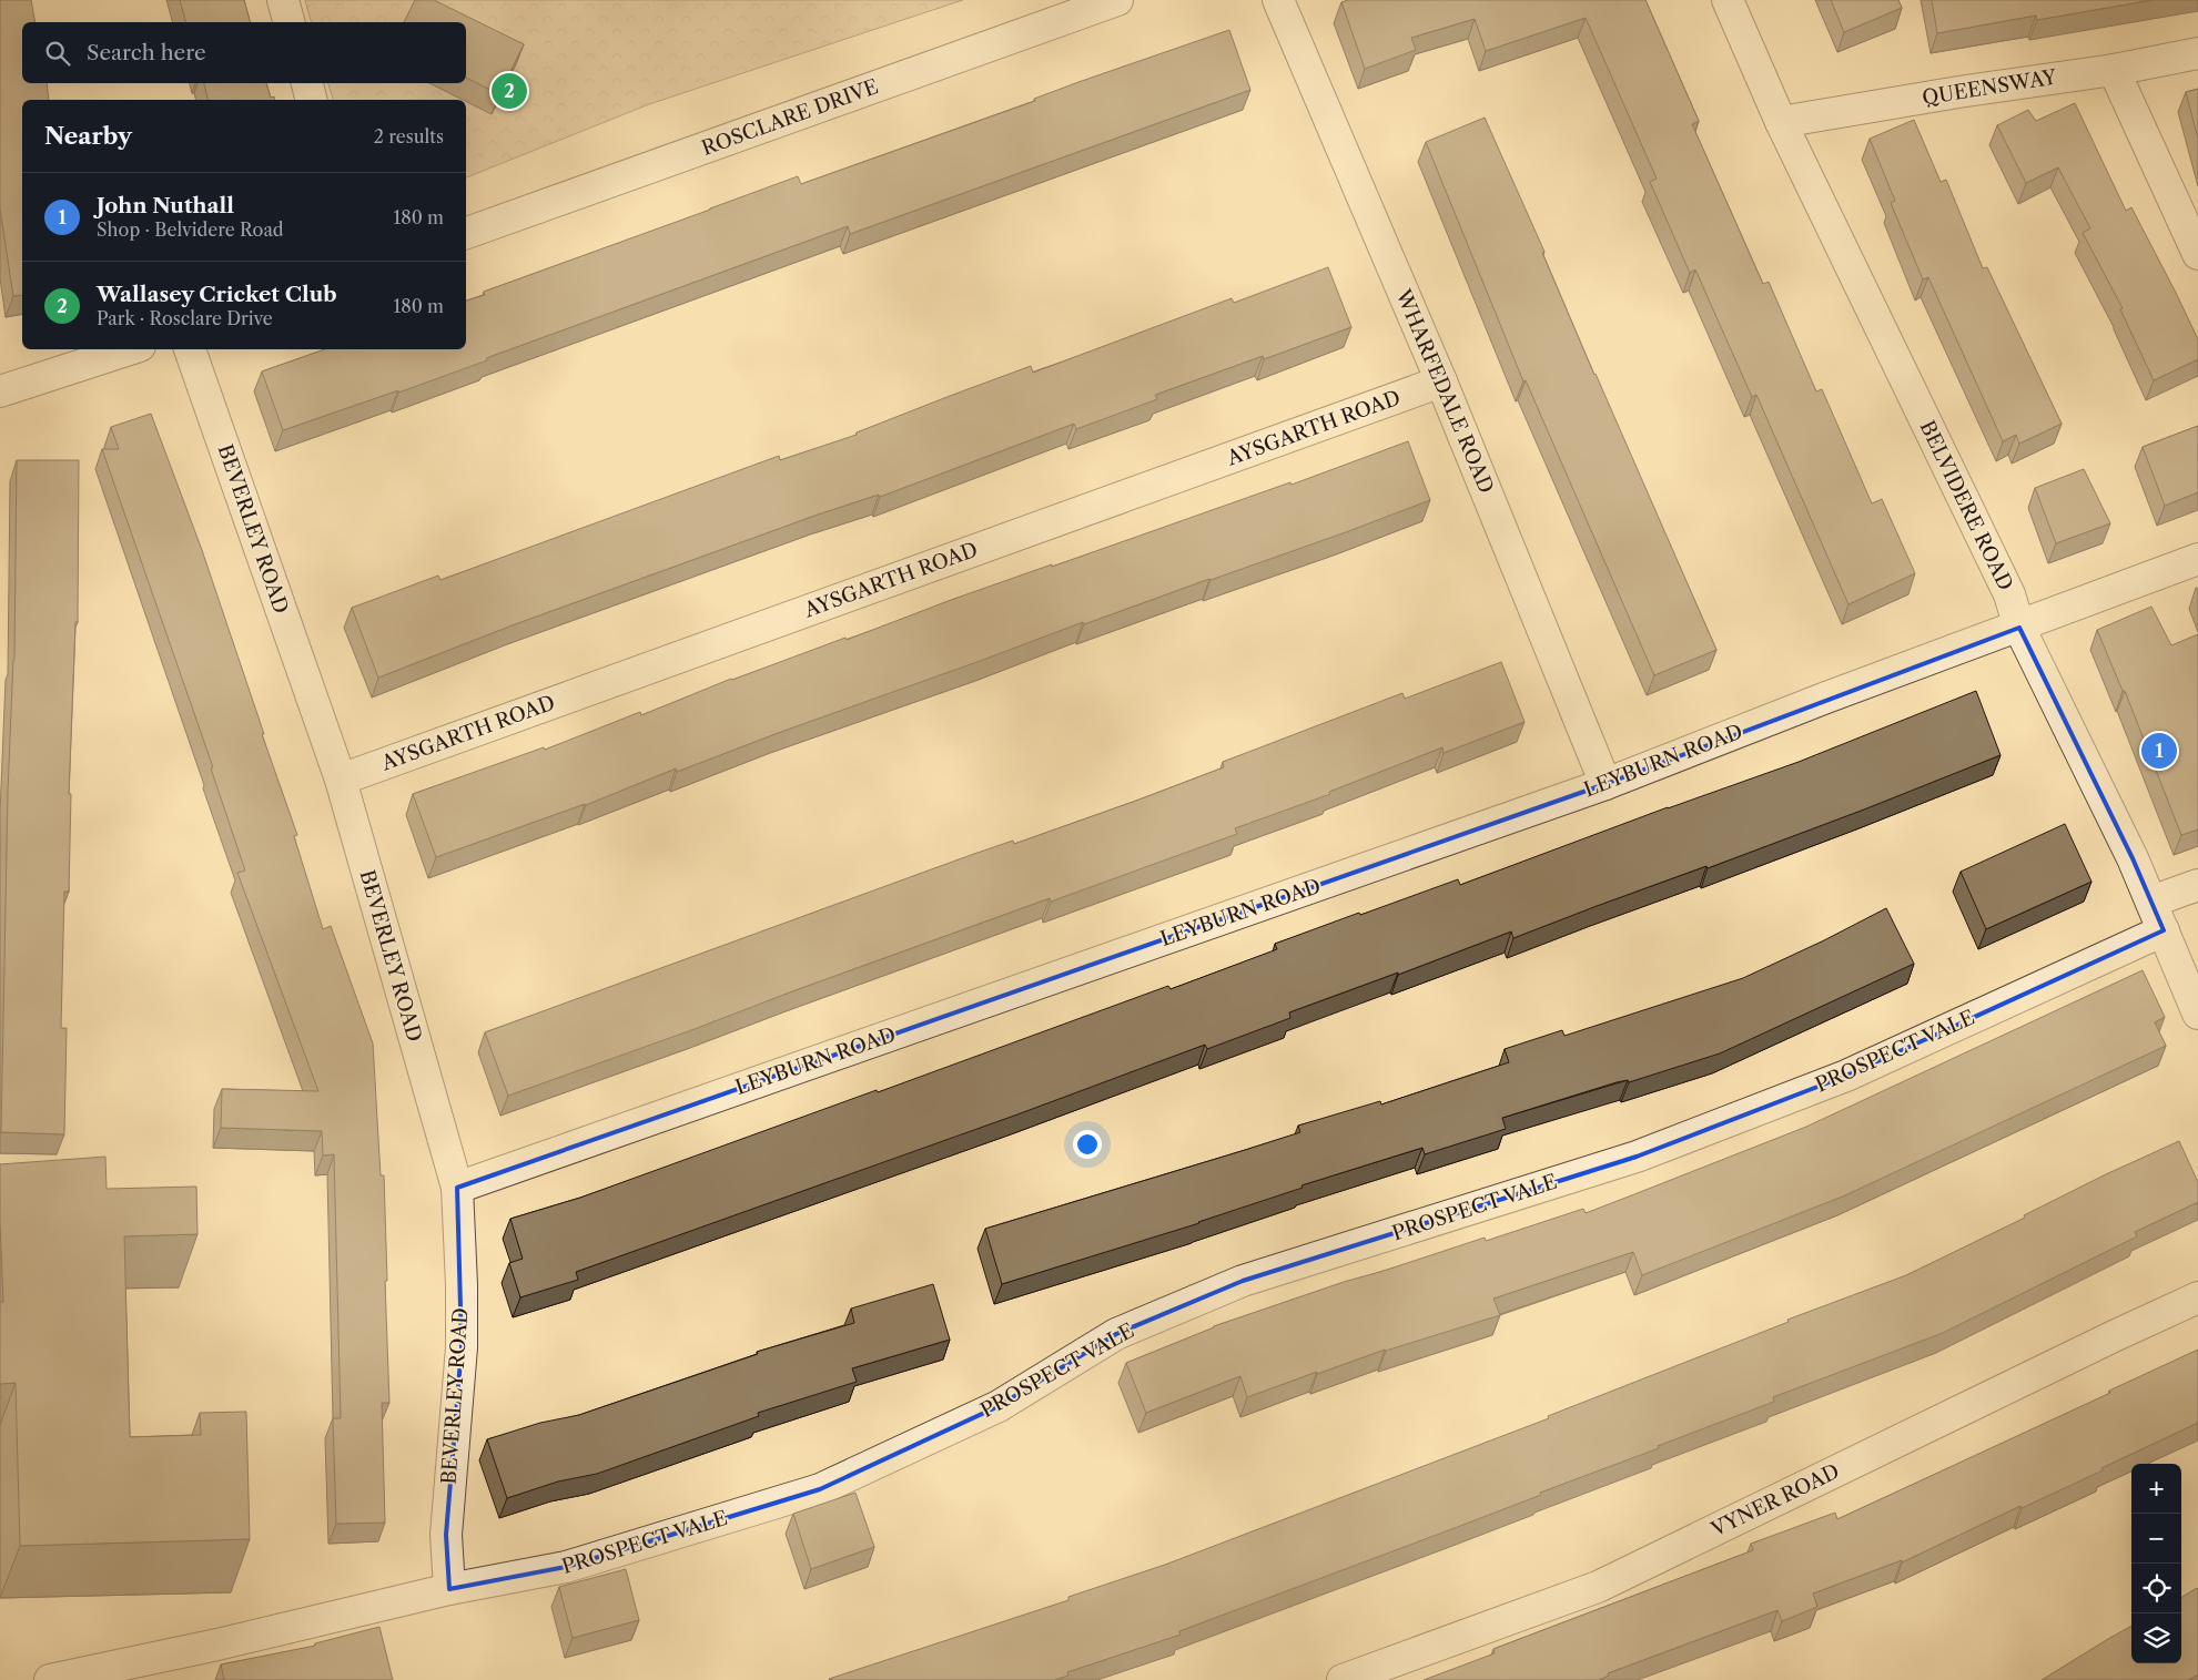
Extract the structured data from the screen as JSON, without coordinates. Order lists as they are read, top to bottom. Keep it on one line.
{"streets":{"street":["QUEENSWAY","ROSCLARE DRIVE","WHARFEDALE ROAD","AYSGARTH ROAD","BELVIDERE ROAD","BEVERLEY ROAD","LEYBURN ROAD","PROSPECT VALE","VYNER ROAD"]},"crossings":[["QUEENSWAY","BELVIDERE ROAD"],["WHARFEDALE ROAD","AYSGARTH ROAD"],["WHARFEDALE ROAD","LEYBURN ROAD"],["AYSGARTH ROAD","BEVERLEY ROAD"],["BELVIDERE ROAD","LEYBURN ROAD"],["BELVIDERE ROAD","PROSPECT VALE"],["BEVERLEY ROAD","LEYBURN ROAD"],["BEVERLEY ROAD","PROSPECT VALE"]],"page":{"search":"Search here","pins":["2","1"],"heading":["Nearby","2 results"],"list":[{"mark":"1","name":"John Nuthall","note":"Shop · Belvidere Road","value":"180 m"},{"mark":"2","name":"Wallasey Cricket Club","note":"Park · Rosclare Drive","value":"180 m"}],"map_buttons":["+","−"]}}
